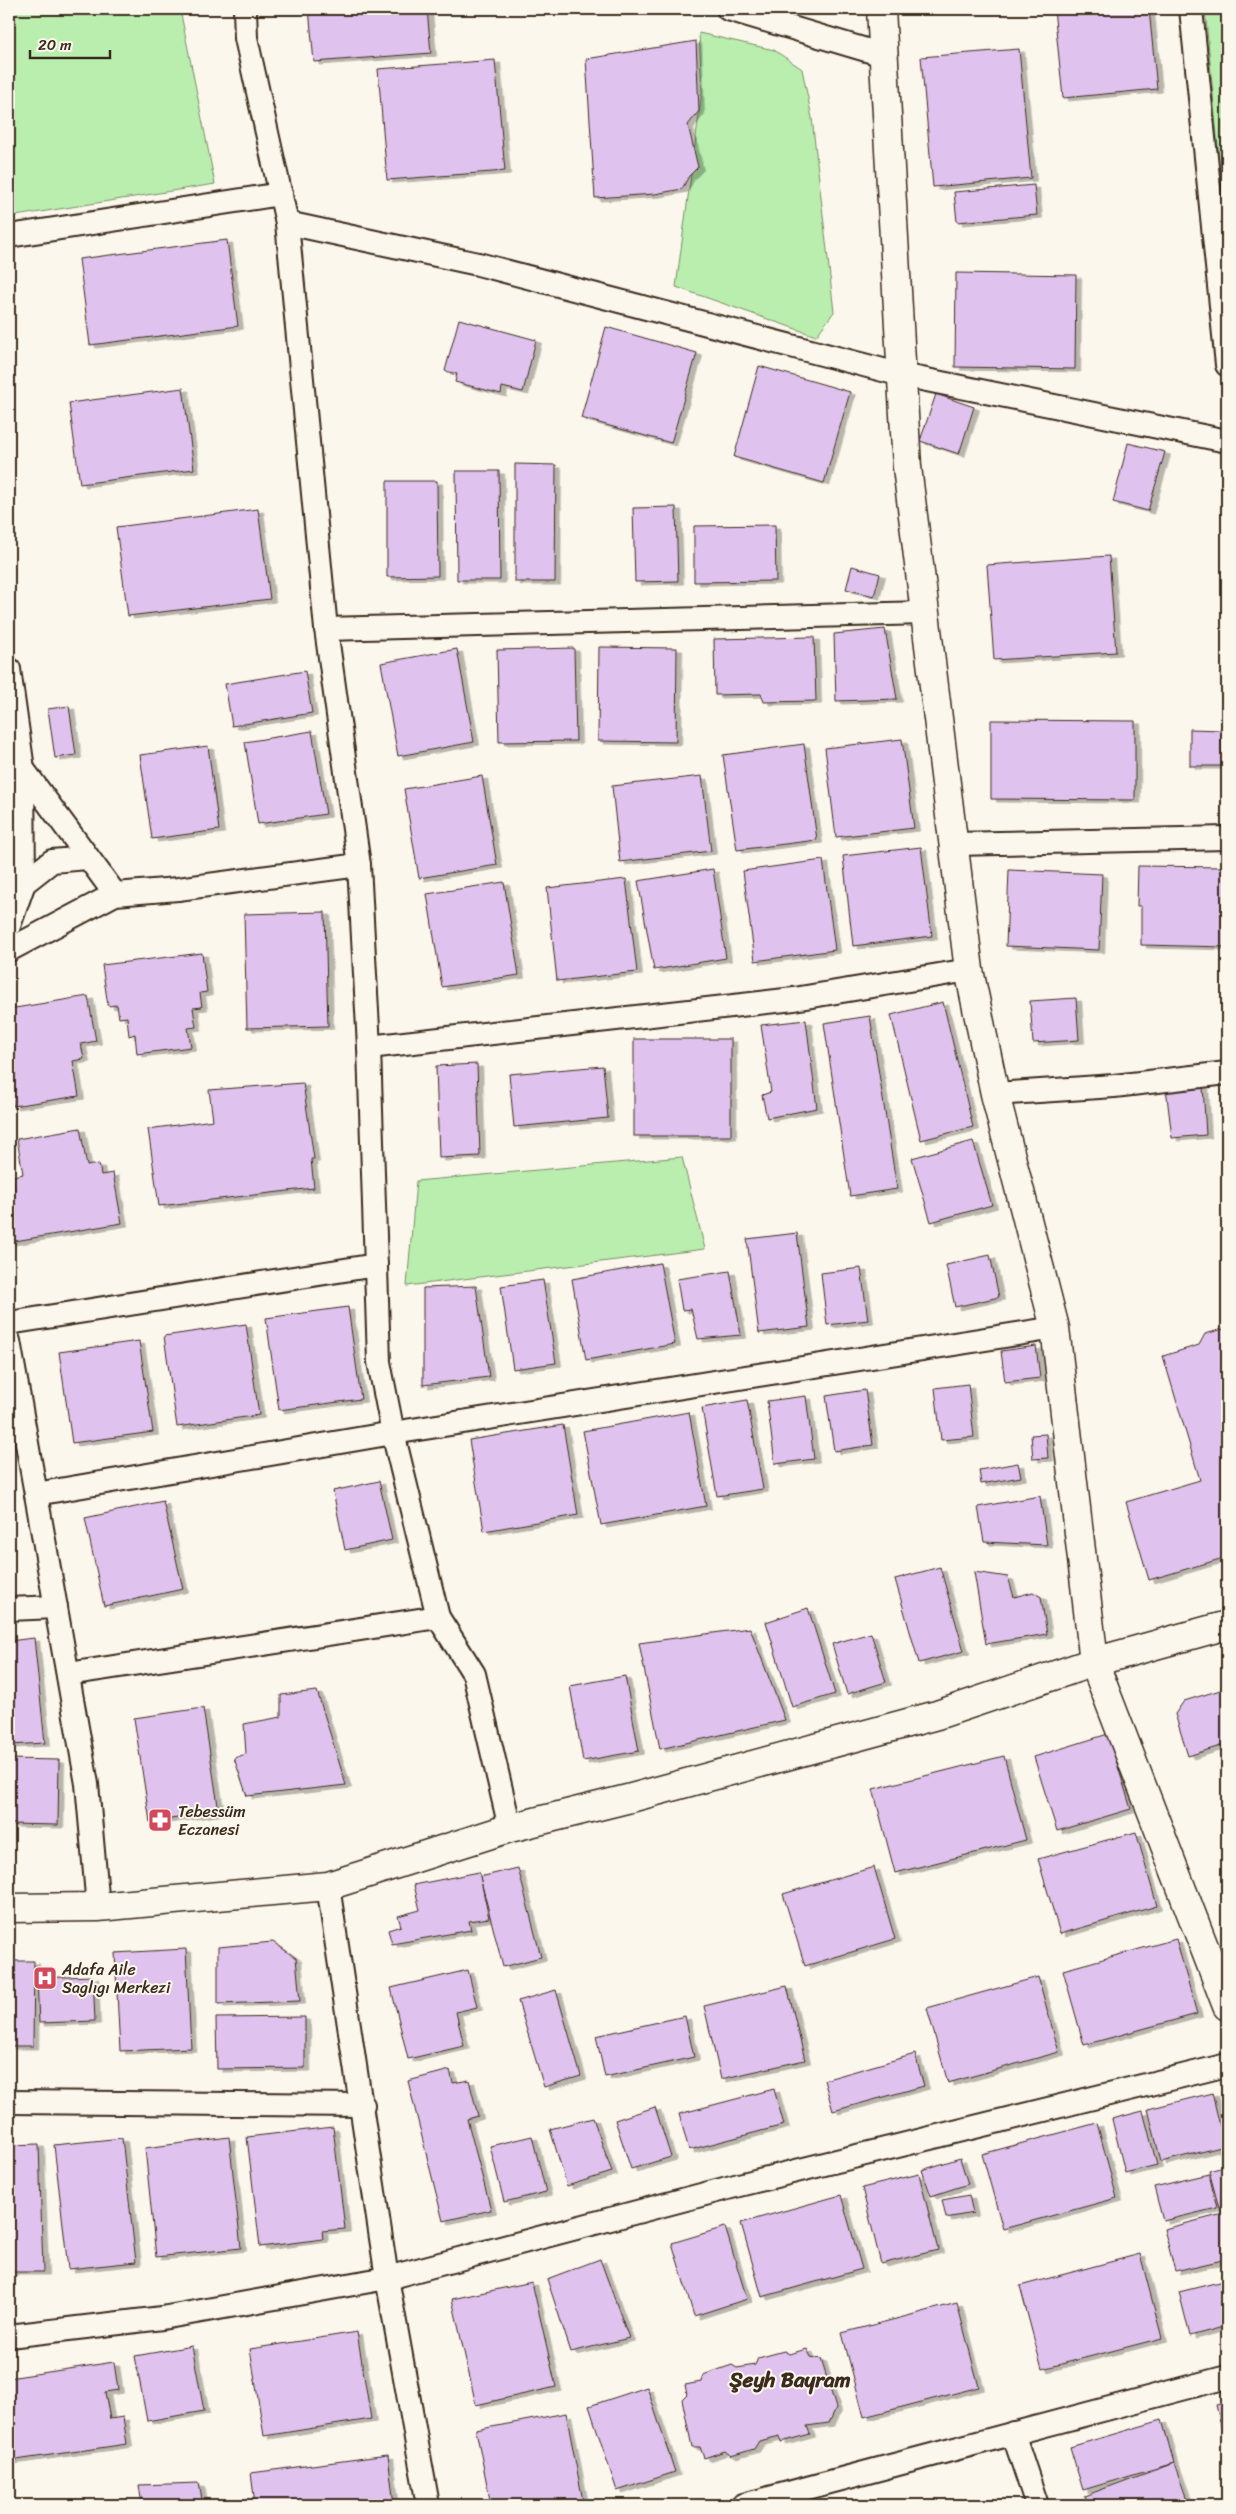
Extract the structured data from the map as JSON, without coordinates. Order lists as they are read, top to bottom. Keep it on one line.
{"districts":["Şeyh Bayram"],"places":{"pharmacy":["Tebessüm Eczanesi"],"hospital":["Adafa Aile Saglıgı Merkezi"]},"scale_bar":"20 m"}
